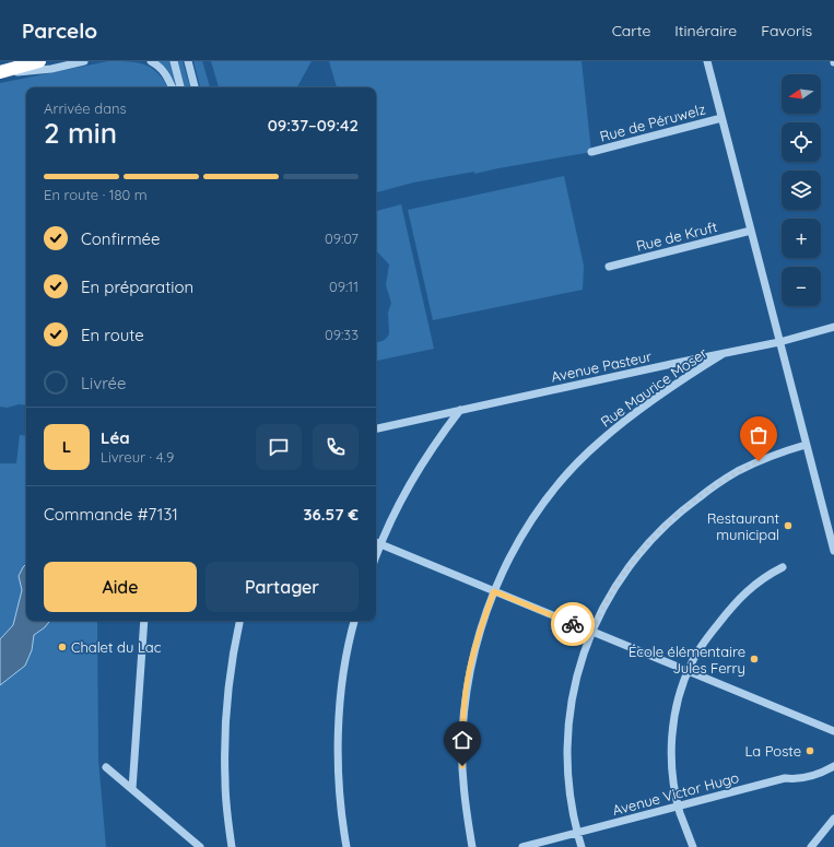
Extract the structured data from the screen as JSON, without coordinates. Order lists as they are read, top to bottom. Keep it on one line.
{"streets":{"street":["Rue de Péruwelz","Rue de Kruft","Avenue Pasteur","Rue Maurice Moser","Avenue Victor Hugo"]},"crossings":[["Avenue Pasteur","Rue Maurice Moser"]],"places":["Restaurant municipal","Chalet du Lac","École élémentaire Jules Ferry","La Poste"],"north":"left","page":{"header":"Parcelo","nav":["Carte","Itinéraire","Favoris"],"map_buttons":["+","−"],"heading":["2 min","Arrivée dans","09:37–09:42"],"panel":["Léa","Livreur · 4.9","Commande #7131","36.57 €"],"bar":"En route · 180 m","list":[["Confirmée","09:07"],["En préparation","09:11"],["En route","09:33"],"Livrée"],"round":"L","buttons":["Aide","Partager"]}}
